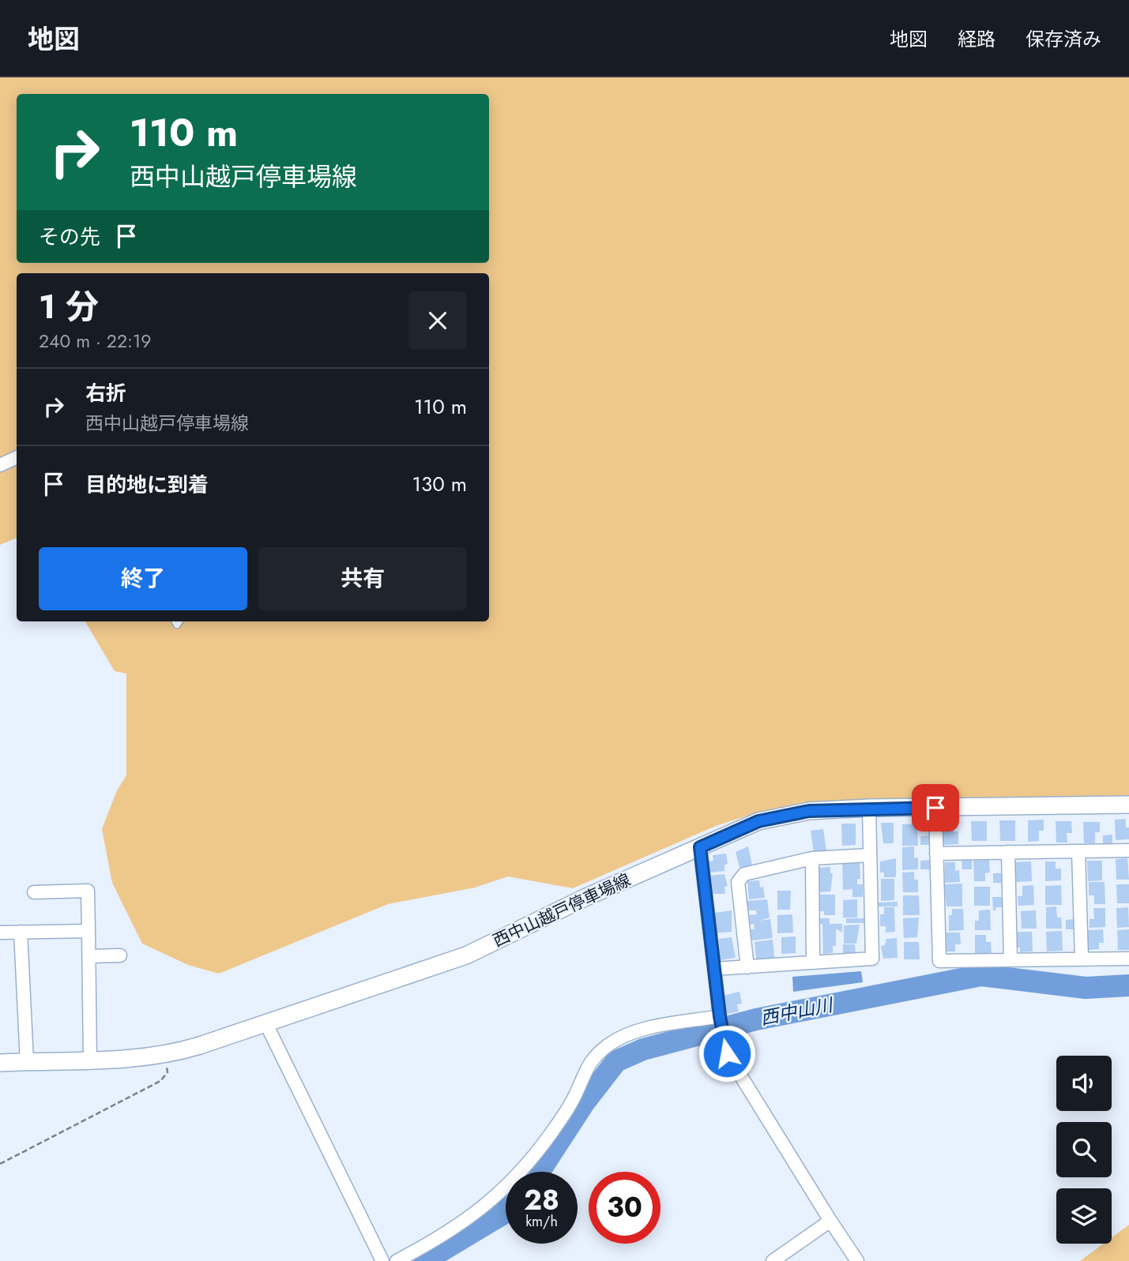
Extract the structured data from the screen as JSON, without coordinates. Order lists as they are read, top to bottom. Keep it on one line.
{"streets":{"main road":["西中山越戸停車場線"]},"water":["西中山川"],"page":{"header":"地図","nav":["地図","経路","保存済み"],"turn":["110 m","西中山越戸停車場線"],"then":"その先","heading":["1 分","240 m · 22:19"],"list":[{"name":"右折","note":"西中山越戸停車場線","value":"110 m"},{"name":"目的地に到着","value":"130 m"}],"buttons":["終了","共有"],"speed":"28 km/h","limit":"30"}}
